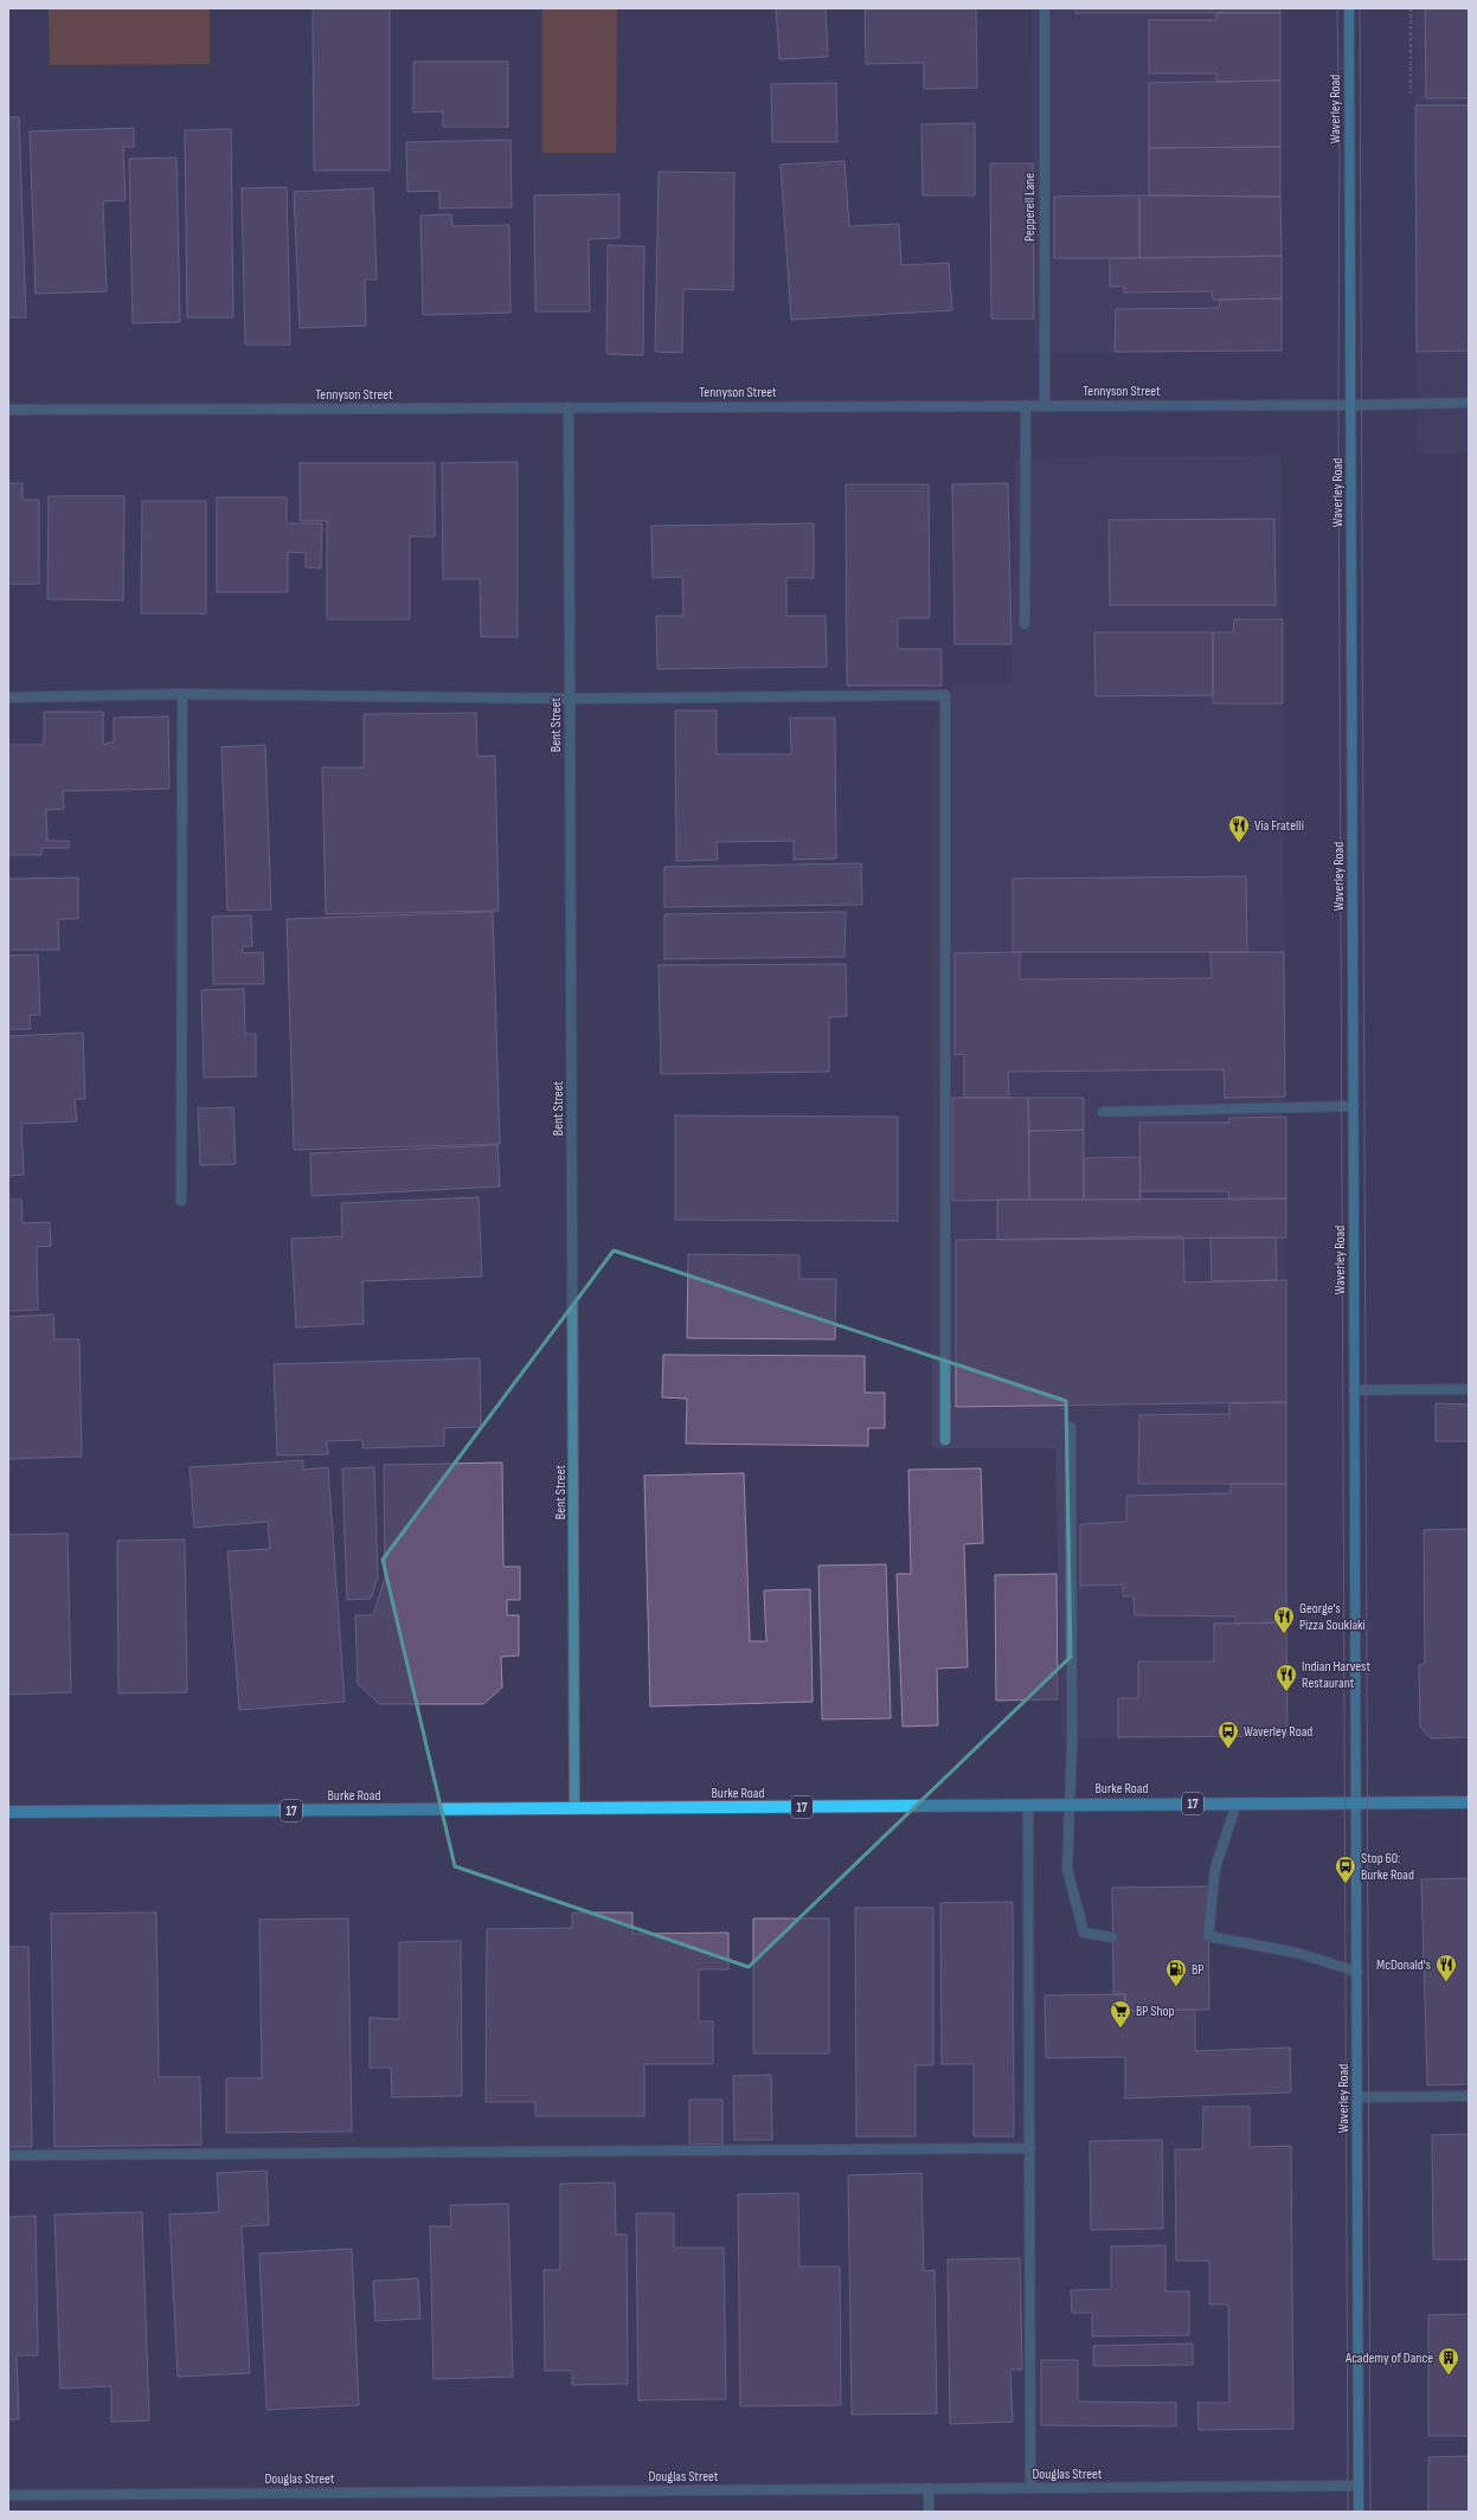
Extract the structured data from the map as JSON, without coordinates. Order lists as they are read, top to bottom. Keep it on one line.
{"streets":{"main road":["Waverley Road","Burke Road","17"],"street":["Pepperell Lane","Tennyson Street","Bent Street","Douglas Street"]},"crossings":[["Waverley Road","Tennyson Street"],["Waverley Road","Burke Road"],["Waverley Road","Douglas Street"],["Pepperell Lane","Tennyson Street"],["Tennyson Street","Bent Street"],["Bent Street","Burke Road"]],"places":{"restaurant":["Via Fratelli","George's Pizza Souklaki","Indian Harvest Restaurant","McDonald's"],"bus stop":["Waverley Road","Stop 60: Burke Road"],"fuel station":["BP"],"supermarket":["BP Shop"],"building":["Academy of Dance"]}}
